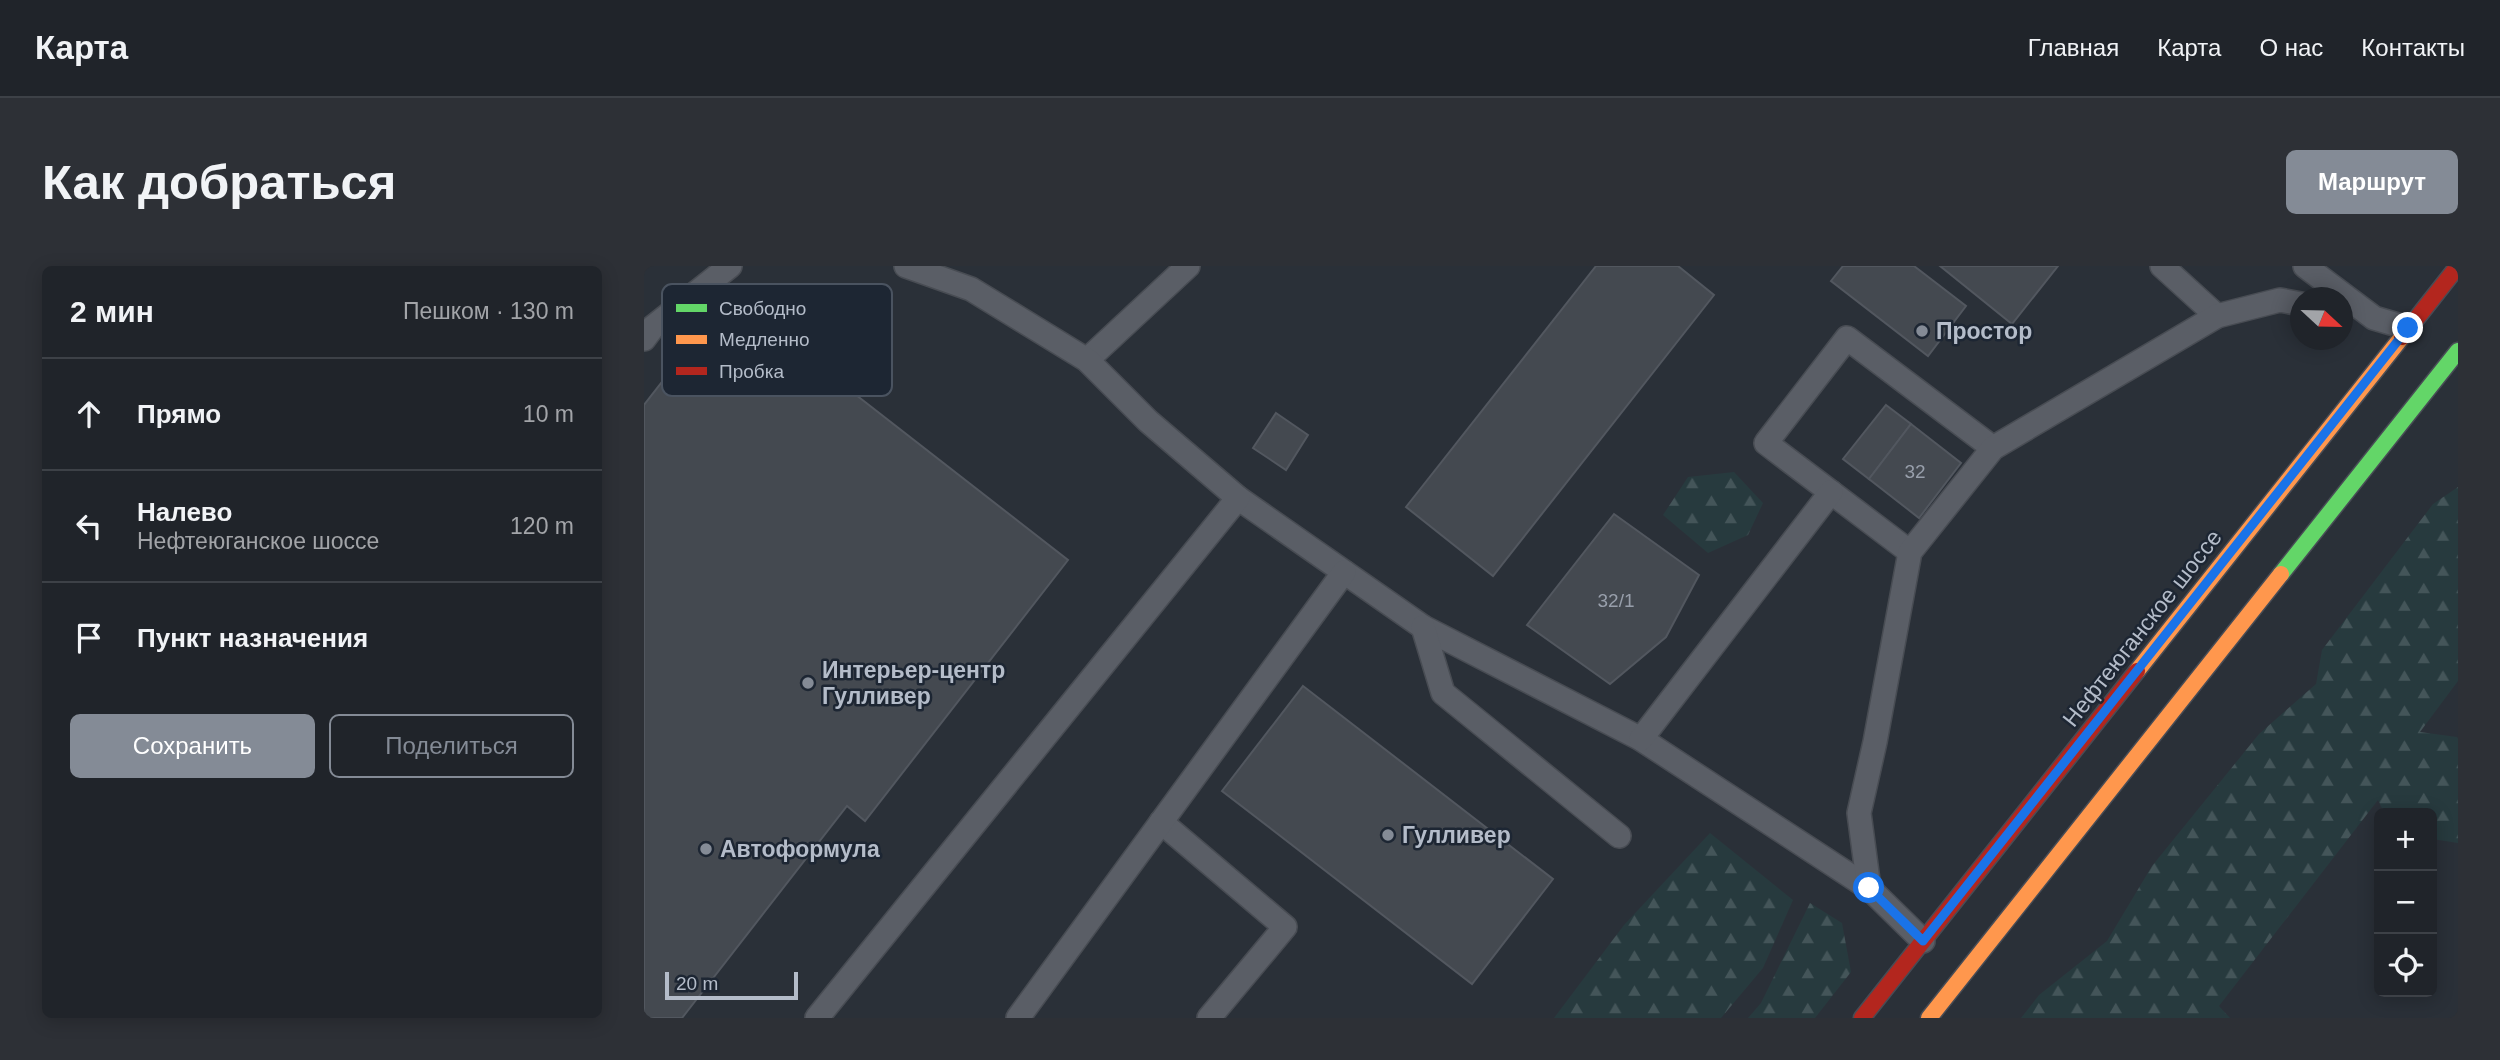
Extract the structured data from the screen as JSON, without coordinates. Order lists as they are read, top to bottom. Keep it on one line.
{"streets":{"main road":["Нефтеюганское шоссе"]},"places":["Простор","Интерьер-центр Гулливер","Гулливер","Автоформула"],"house_numbers":["32","32/1"],"legend":["Свободно","Медленно","Пробка"],"scale_bar":"20 m","north":"right","page":{"header":"Карта","nav":["Главная","Карта","О нас","Контакты"],"buttons":["Маршрут",["Сохранить","Поделиться"]],"title":"Как добраться","heading":["2 мин","Пешком · 130 m"],"list":[["Прямо","10 m"],["Налево","Нефтеюганское шоссе","120 m"],"Пункт назначения"],"map_buttons":["+","−"],"scale":"20 m"}}
